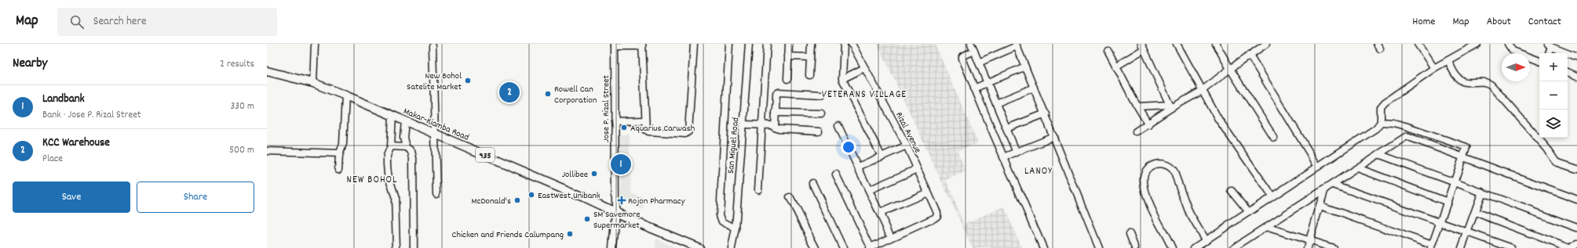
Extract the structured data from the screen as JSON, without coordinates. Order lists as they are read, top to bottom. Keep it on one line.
{"streets":{"main road":["Makar-Kiamba Road","935"],"street":["Jose P. Rizal Street","Rizal Avenue","San Miguel Road"]},"crossings":[["Jose P. Rizal Street","Makar-Kiamba Road"]],"districts":["VETERANS VILLAGE","LANOY","NEW BOHOL"],"places":{"other":["New Bohol Satelite Market","Rowell Can Corporation","Aquarius Carwash","Jollibee","EastWest Unibank","McDonald's","SM Savemore Supermarket","Chicken and Friends Calumpang"],"health":["Rojon Pharmacy"]},"north":"right","page":{"header":"Map","search":"Search here","nav":["Home","Map","About","Contact"],"heading":["Nearby","2 results"],"map_buttons":["+","−"],"pins":["2","1"],"list":[{"mark":"1","name":"Landbank","note":"Bank · Jose P. Rizal Street","value":"330 m"},{"mark":"2","name":"KCC Warehouse","note":"Place","value":"500 m"}],"buttons":["Save","Share"]}}
